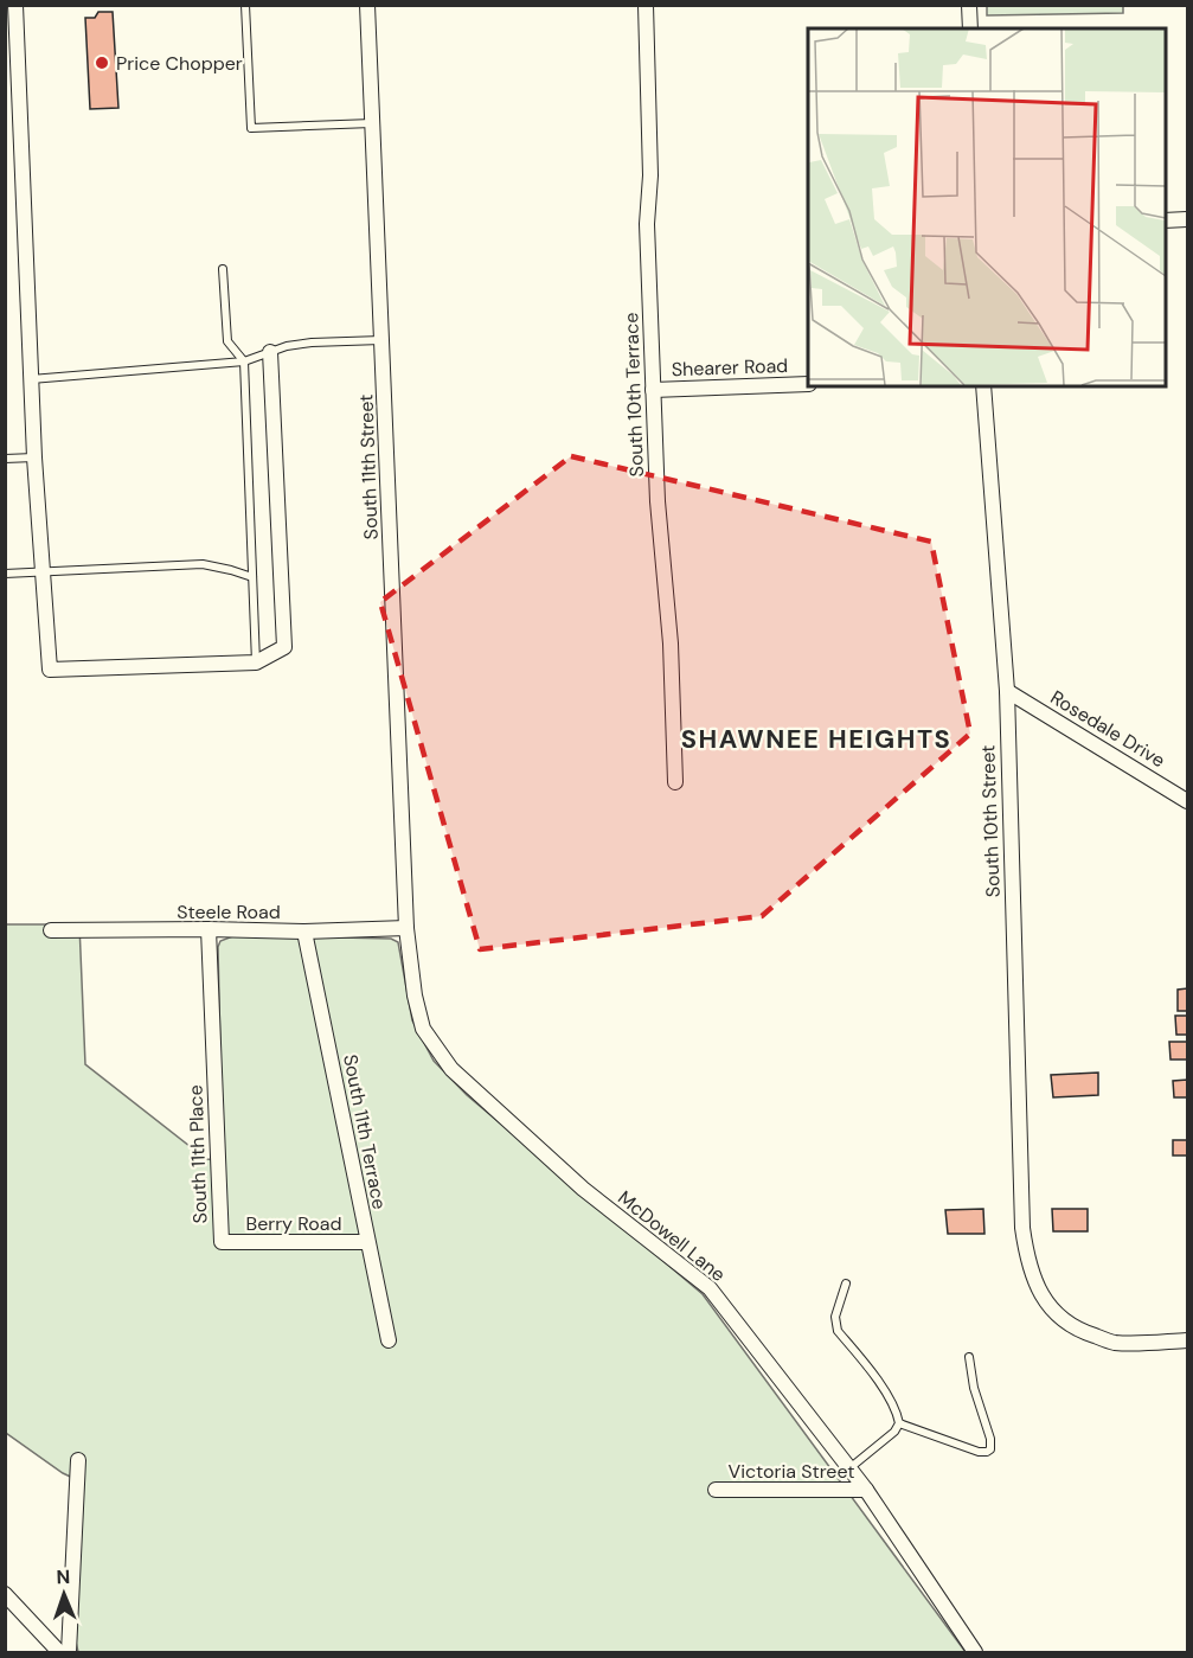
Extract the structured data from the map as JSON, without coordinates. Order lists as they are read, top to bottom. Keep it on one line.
{"streets":{"street":["Shearer Road","South 10th Terrace","South 11th Street","Rosedale Drive","South 10th Street","Steele Road","South 11th Terrace","South 11th Place","Berry Road","McDowell Lane","Victoria Street"]},"crossings":[["Shearer Road","South 10th Terrace"],["South 11th Street","Steele Road"],["South 11th Street","McDowell Lane"],["Rosedale Drive","South 10th Street"],["Steele Road","South 11th Terrace"],["Steele Road","South 11th Place"],["Steele Road","McDowell Lane"],["South 11th Terrace","Berry Road"],["South 11th Place","Berry Road"],["McDowell Lane","Victoria Street"]],"districts":["SHAWNEE HEIGHTS"],"places":["Price Chopper"],"north":"top"}
